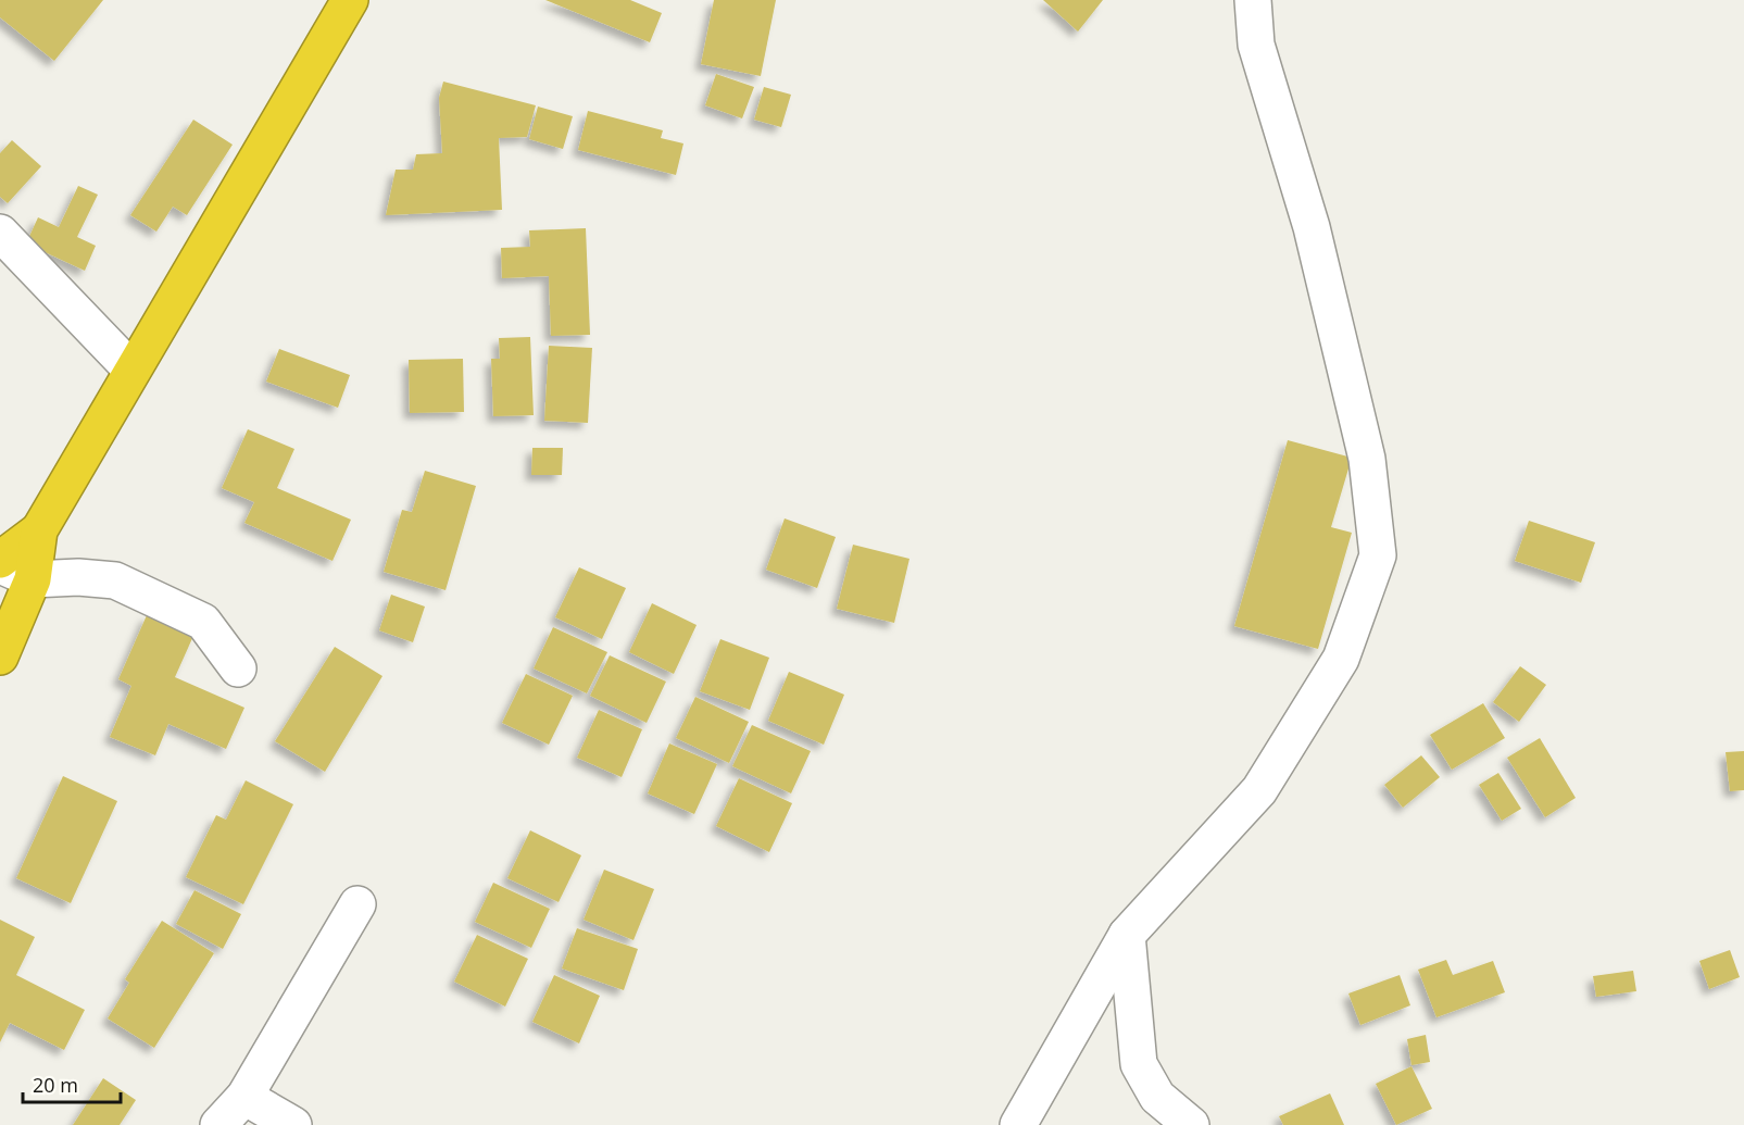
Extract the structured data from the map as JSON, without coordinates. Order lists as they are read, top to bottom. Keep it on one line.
{"scale_bar":"20 m"}
